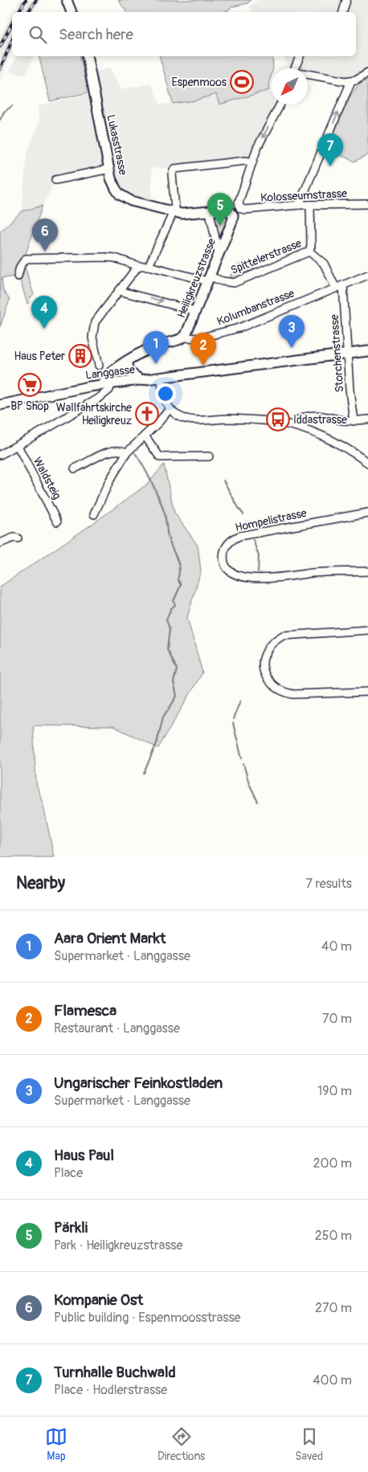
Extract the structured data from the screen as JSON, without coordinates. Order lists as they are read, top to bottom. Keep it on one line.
{"streets":{"main road":["Lukasstrasse","Heiligkreuzstrasse","Kolumbanstrasse","Langgasse"],"street":["Kolosseumstrasse","Spittelerstrasse","Storchenstrasse","Waldsteig","Hompelistrasse"]},"crossings":[["Lukasstrasse","Heiligkreuzstrasse"],["Kolosseumstrasse","Spittelerstrasse"],["Spittelerstrasse","Heiligkreuzstrasse"],["Spittelerstrasse","Storchenstrasse"],["Heiligkreuzstrasse","Kolumbanstrasse"],["Kolumbanstrasse","Storchenstrasse"],["Kolumbanstrasse","Langgasse"],["Storchenstrasse","Langgasse"]],"places":{"sports":["Espenmoos"],"building":["Haus Peter"],"supermarket":["BP Shop"],"church":["Wallfahrtskirche Heiligkreuz"],"bus stop":["Iddastrasse"]},"north":"bottom left","page":{"search":"Search here","pins":["7","5","6","4","3","1","2"],"heading":["Nearby","7 results"],"list":[{"mark":"1","name":"Aara Orient Markt","note":"Supermarket · Langgasse","value":"40 m"},{"mark":"2","name":"Flamesca","note":"Restaurant · Langgasse","value":"70 m"},{"mark":"3","name":"Ungarischer Feinkostladen","note":"Supermarket · Langgasse","value":"190 m"},{"mark":"4","name":"Haus Paul","note":"Place","value":"200 m"},{"mark":"5","name":"Pärkli","note":"Park · Heiligkreuzstrasse","value":"250 m"},{"mark":"6","name":"Kompanie Ost","note":"Public building · Espenmoosstrasse","value":"270 m"},{"mark":"7","name":"Turnhalle Buchwald","note":"Place · Hodlerstrasse","value":"400 m"}],"nav":["Map","Directions","Saved"]}}
